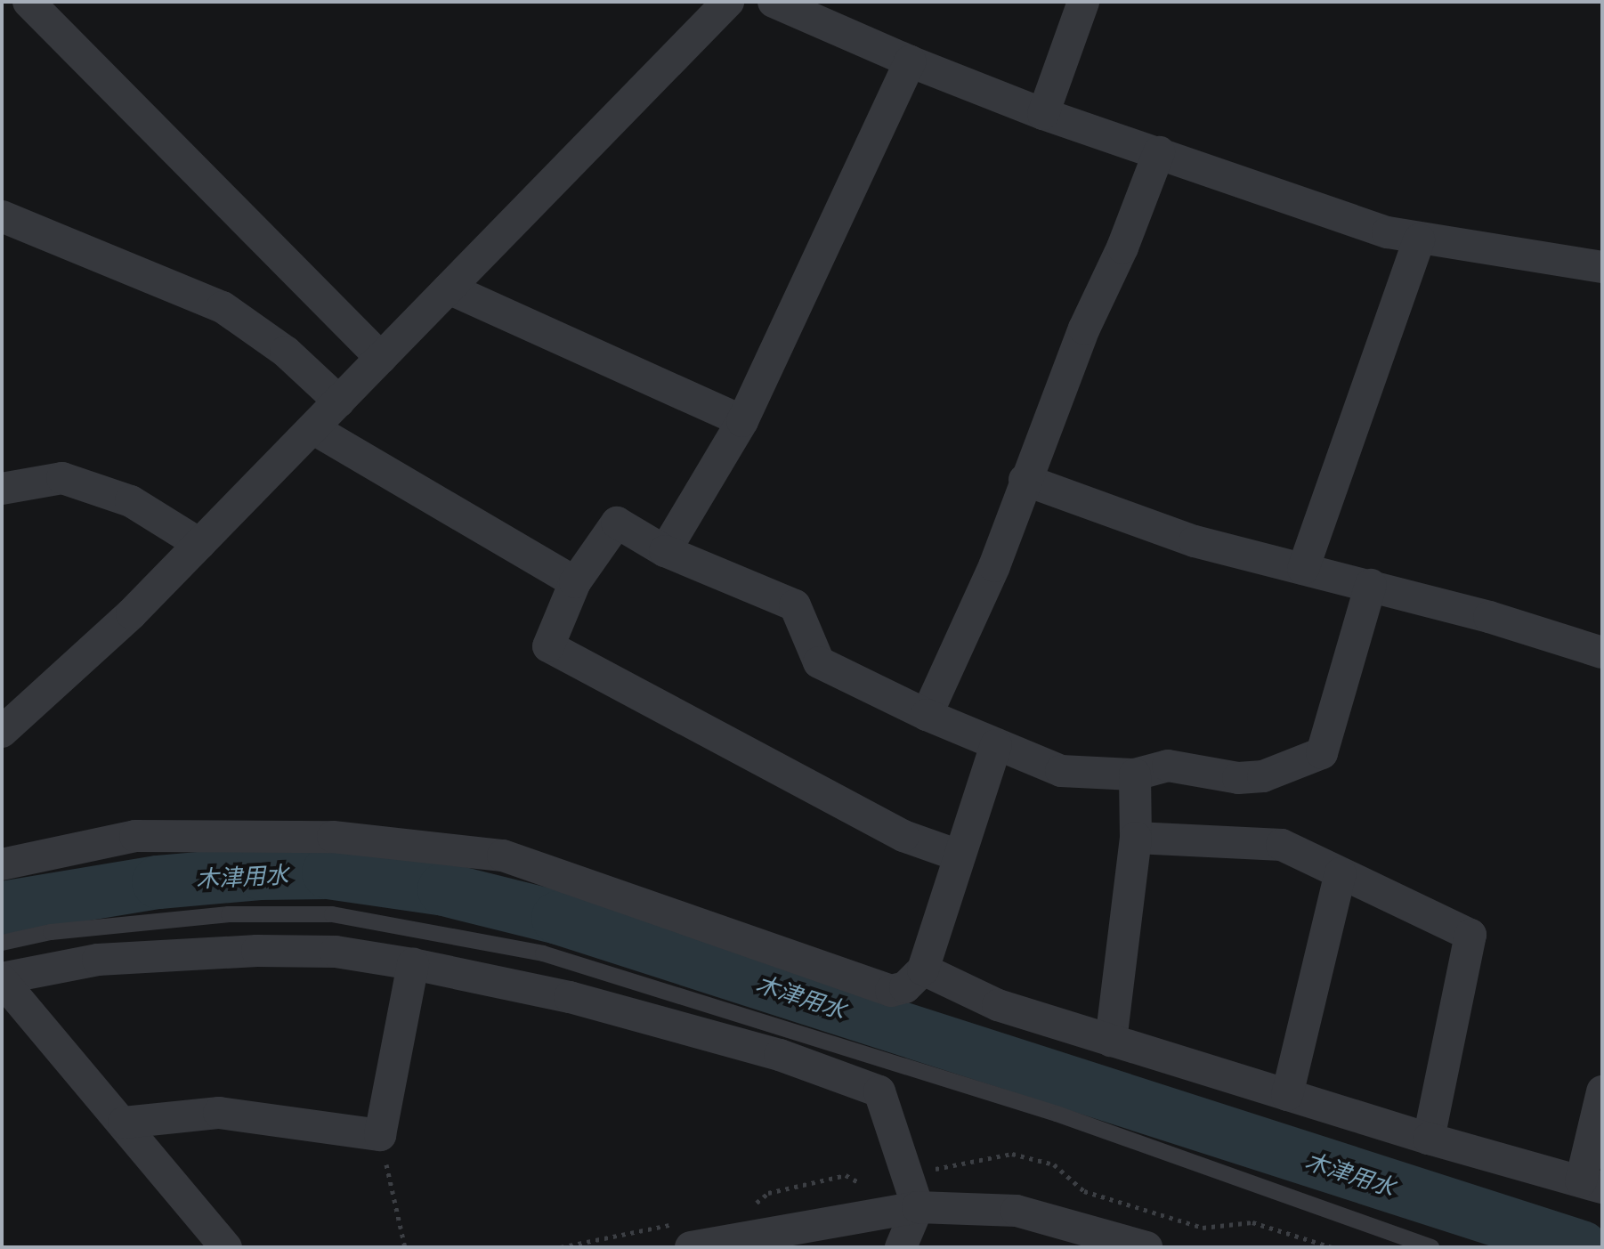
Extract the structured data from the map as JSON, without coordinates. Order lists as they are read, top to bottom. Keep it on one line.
{"water":["木津用水"]}
